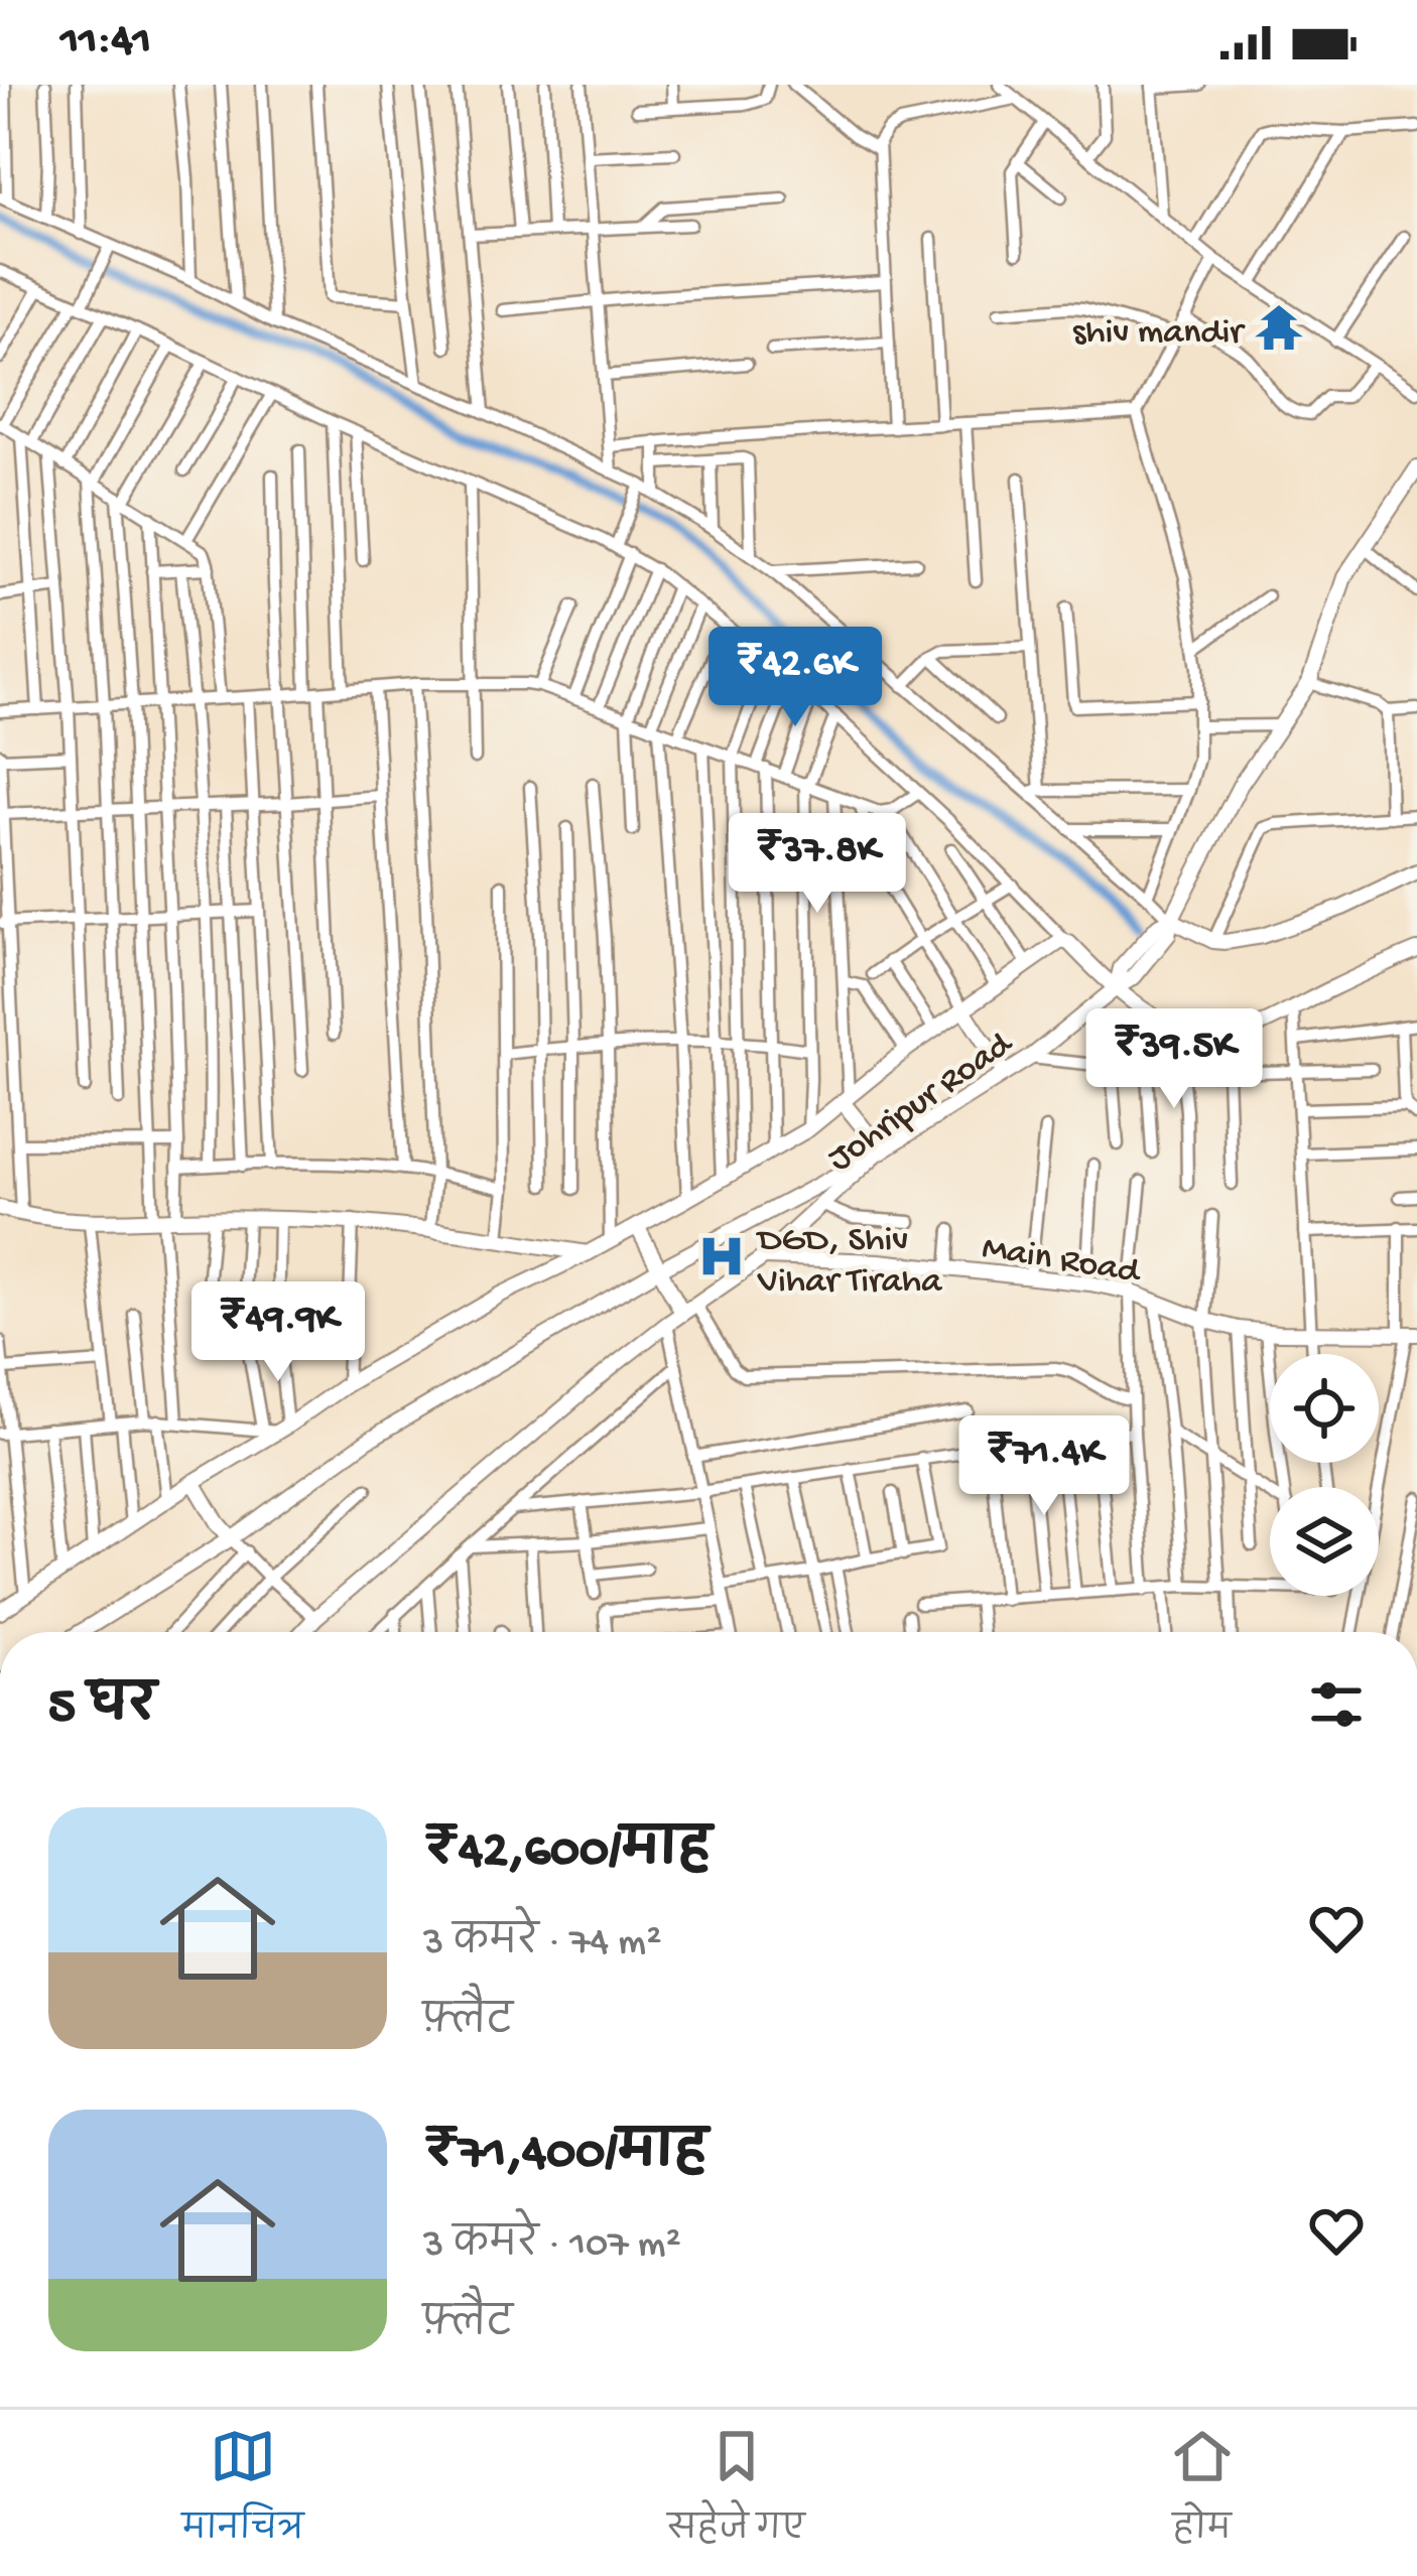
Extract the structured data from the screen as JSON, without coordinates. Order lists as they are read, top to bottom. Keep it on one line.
{"streets":{"street":["Johripur Road","Main Road"]},"crossings":[["Johripur Road","Main Road"]],"places":{"temple":["shiv mandir"],"hospital":["DGD, Shiv Vihar Tiraha"]},"page":{"status":"11:41","price":["₹42.6K","₹37.8K","₹39.5K","₹49.9K","₹71.4K"],"heading":"5 घर","list":[{"name":"₹42,600/माह","note":"3 कमरे · 74 m² · फ़्लैट"},{"name":"₹71,400/माह","note":"3 कमरे · 107 m² · फ़्लैट"}],"tabs":["मानचित्र","सहेजे गए","होम"]}}
